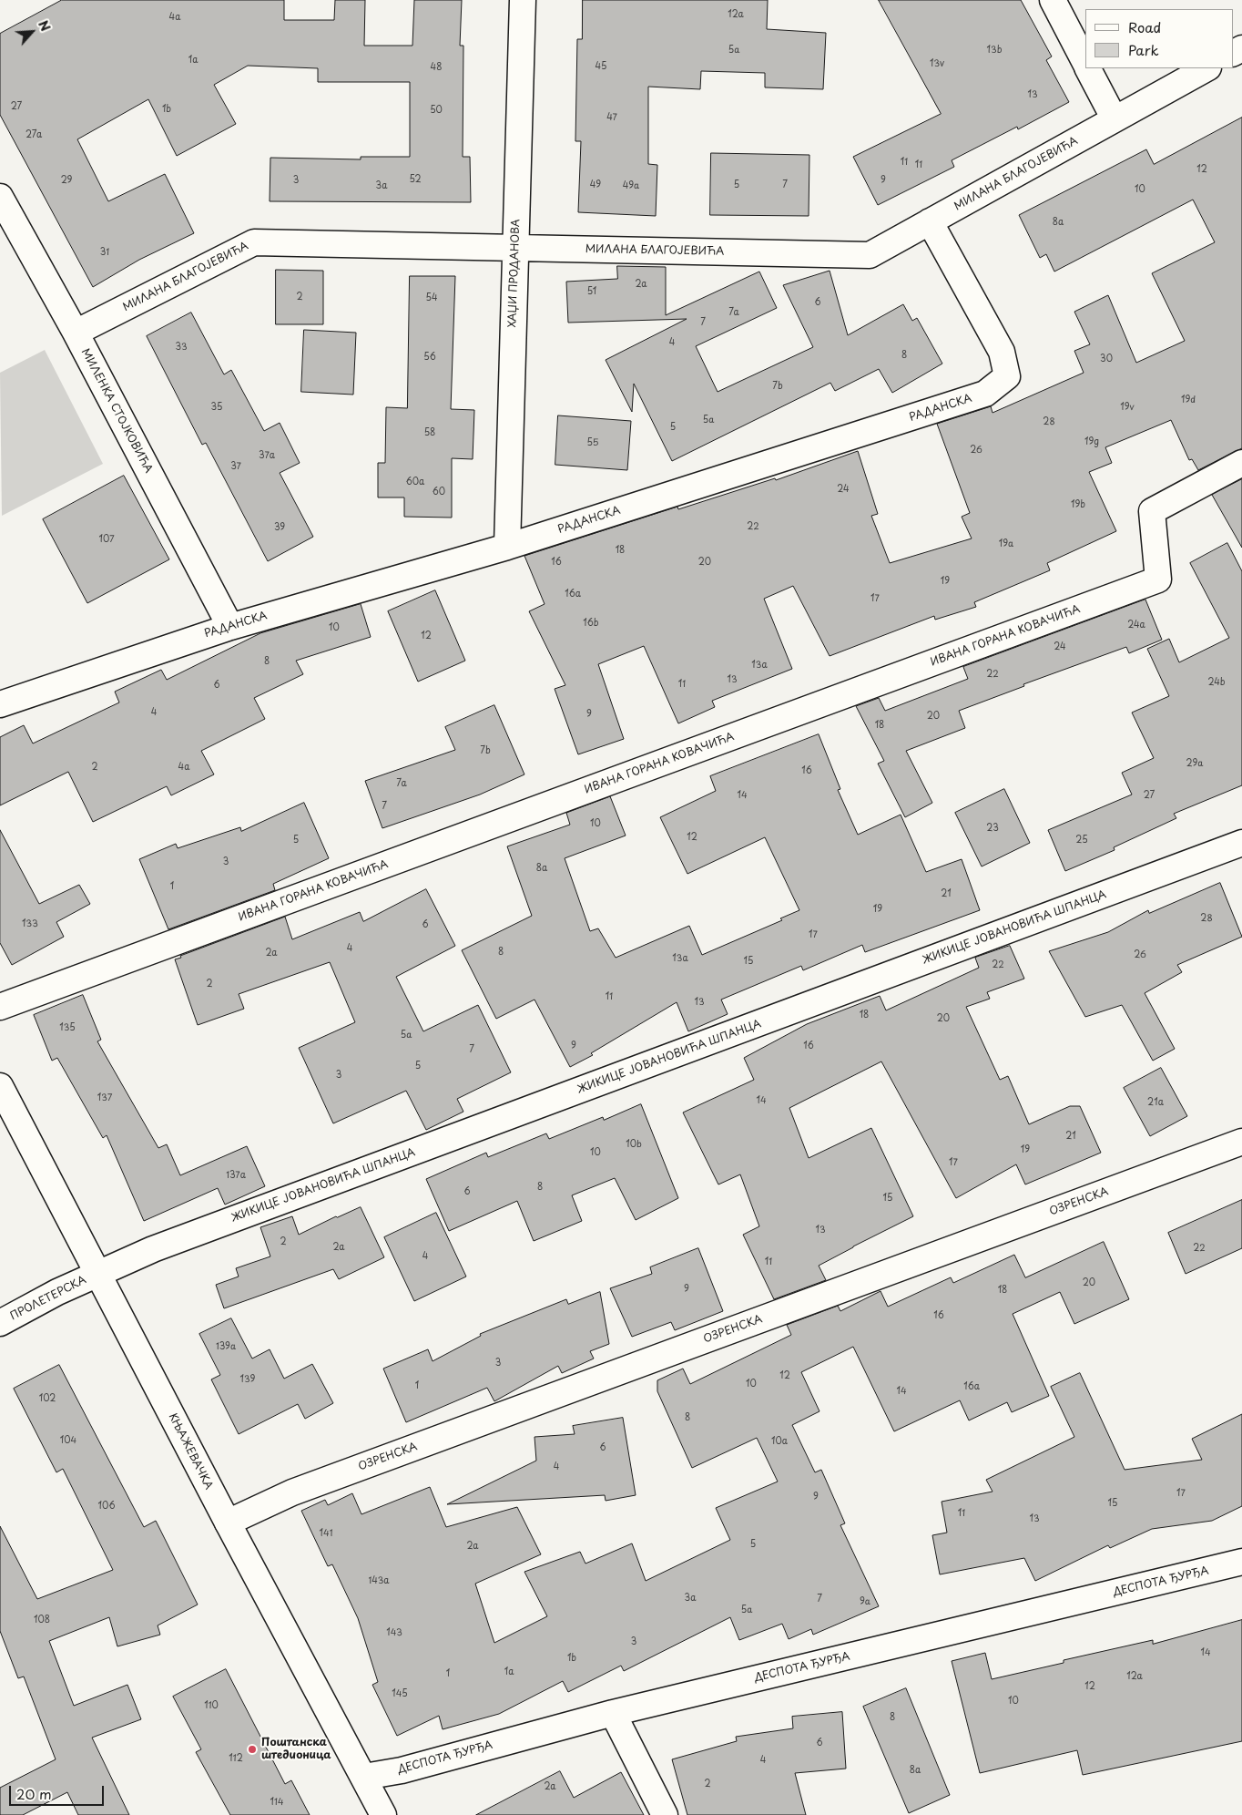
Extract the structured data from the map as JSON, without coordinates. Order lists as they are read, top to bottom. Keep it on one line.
{"streets":{"street":["МИЛАНА БЛАГОЈЕВИЋА","ХАЏИ ПРОДАНОВА","РАДАНСКА","МИЛЕНКА СТОЈКОВИЋА","ИВАНА ГОРАНА КОВАЧИЋА","ЖИКИЦЕ ЈОВАНОВИЋА ШПАНЦА","ОЗРЕНСКА","ПРОЛЕТЕРСКА","КЊАЖЕВАЧКА","ДЕСПОТА ЂУРЂА"]},"crossings":[["МИЛАНА БЛАГОЈЕВИЋА","ХАЏИ ПРОДАНОВА"],["МИЛАНА БЛАГОЈЕВИЋА","РАДАНСКА"],["МИЛАНА БЛАГОЈЕВИЋА","МИЛЕНКА СТОЈКОВИЋА"],["ХАЏИ ПРОДАНОВА","РАДАНСКА"],["РАДАНСКА","МИЛЕНКА СТОЈКОВИЋА"],["ЖИКИЦЕ ЈОВАНОВИЋА ШПАНЦА","ПРОЛЕТЕРСКА"],["ЖИКИЦЕ ЈОВАНОВИЋА ШПАНЦА","КЊАЖЕВАЧКА"],["ОЗРЕНСКА","КЊАЖЕВАЧКА"],["ПРОЛЕТЕРСКА","КЊАЖЕВАЧКА"],["КЊАЖЕВАЧКА","ДЕСПОТА ЂУРЂА"]],"places":["Поштанска штедионица"],"house_numbers":["12a","4a","5a","13b","1a","13v","45","48","13","27","1b","50","47","27a","11","11","12","52","29","3","9","49","5","7","3a","49a","10","8a","31","2a","51","2","54","6","7a","7","4","33","8","56","30","7b","19d","35","19v","5a","28","5","58","19g","55","26","37a","37","60a","24","60","19b","22","39","107","19a","18","16","20","19","16a","17","16b","24a","10","12","24","8","13a","22","13","24b","11","6","4","9","20","18","7b","29a","2","4a","16","7a","14","27","7","10","23","12","5","25","3","8a","1","21","19","28","133","6","17","4","8","2a","26","13a","15","22","2","11","13","18","20","135","5a","9","16","7","5","3","137","14","21a","21","10b","19","10","17","137a","8","6","15","13","2","2a","22","4","11","20","9","18","16","139a","3","12","139","10","1","16a","14","102","8","104","10a","6","4","17","9","15","106","11","13","141","5","2a","143a","3a","7","9a","5a","108","143","3","14","1b","1a","1","12a","12","145","10","110","8","6","112","4","8a","2","2a","114"],"legend":["Road","Park"],"scale_bar":"20 m","north":"top right"}
